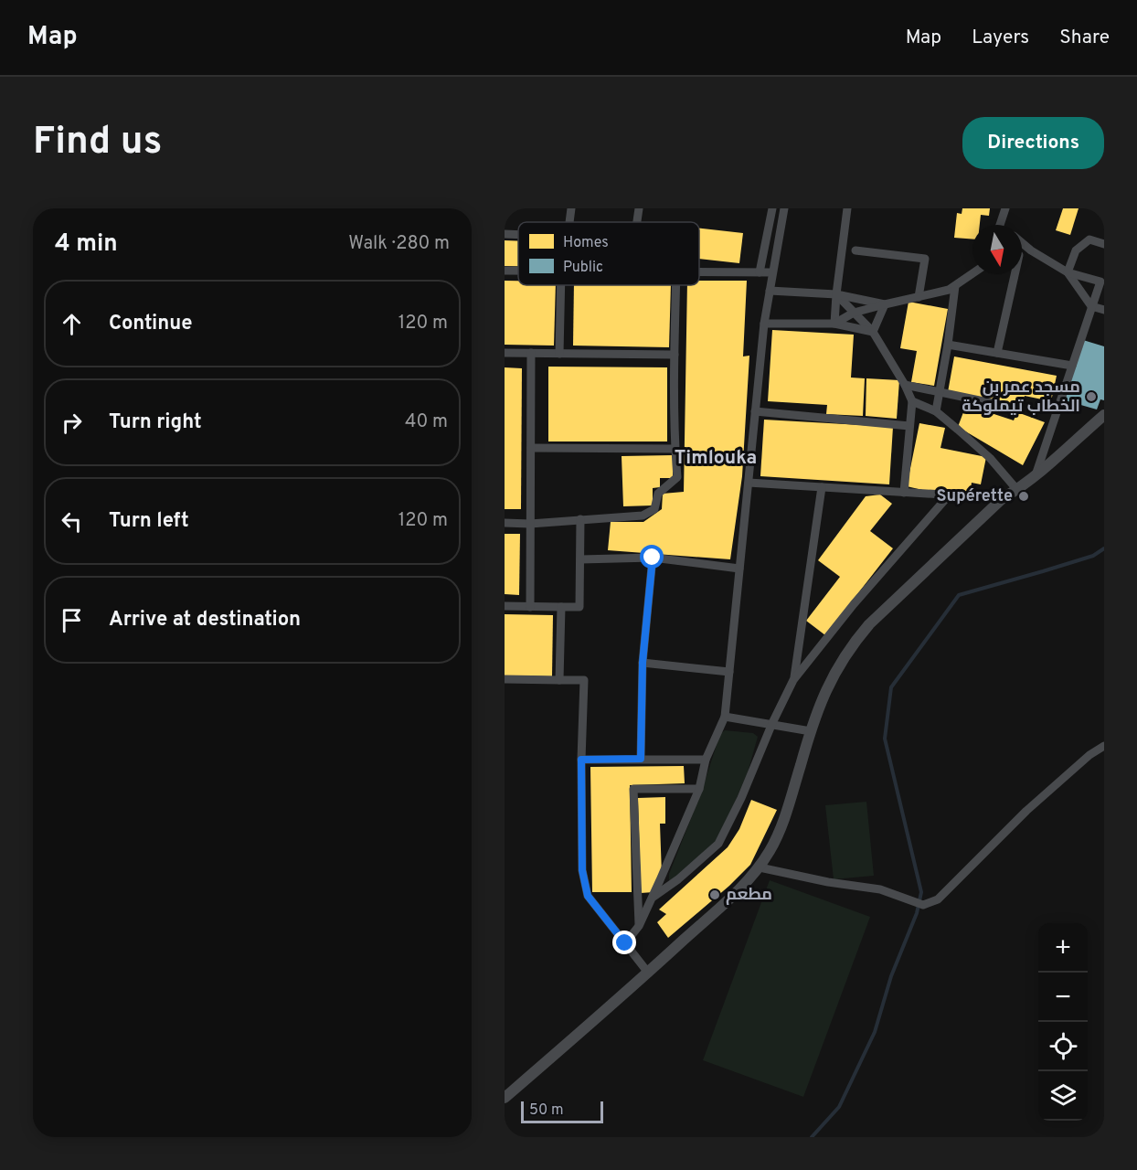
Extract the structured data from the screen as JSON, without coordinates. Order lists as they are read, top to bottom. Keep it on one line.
{"districts":["Timlouka"],"places":["مسجد عمر بن الخطاب تيملوكة","Supérette","مطعم"],"legend":["Homes","Public"],"scale_bar":"50 m","north":"bottom","page":{"header":"Map","nav":["Map","Layers","Share"],"buttons":"Directions","title":"Find us","heading":["4 min","Walk · 280 m"],"list":[["Continue","120 m"],["Turn right","40 m"],["Turn left","120 m"],"Arrive at destination"],"map_buttons":["+","−"],"scale":"50 m"}}
